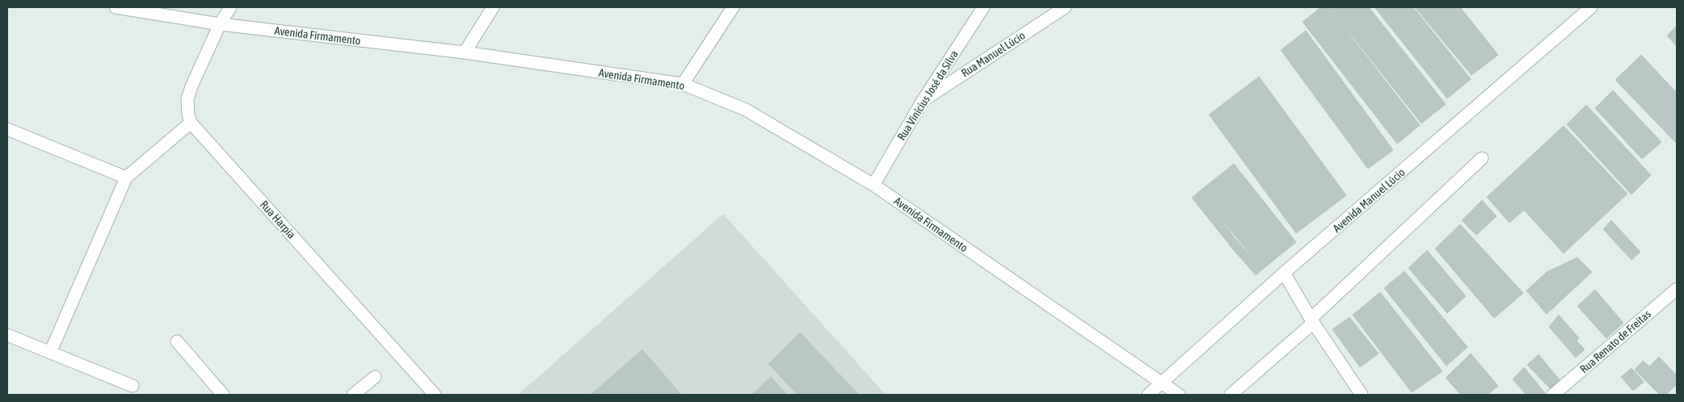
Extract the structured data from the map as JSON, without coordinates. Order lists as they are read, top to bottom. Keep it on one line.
{"streets":{"street":["Avenida Firmamento","Rua Manuel Lúcio","Rua Vinícius José da Silva","Avenida Manuel Lúcio","Rua Harpia","Rua Renato de Freitas"]},"crossings":[["Avenida Firmamento","Rua Vinícius José da Silva"],["Avenida Firmamento","Avenida Manuel Lúcio"],["Rua Manuel Lúcio","Rua Vinícius José da Silva"]]}
